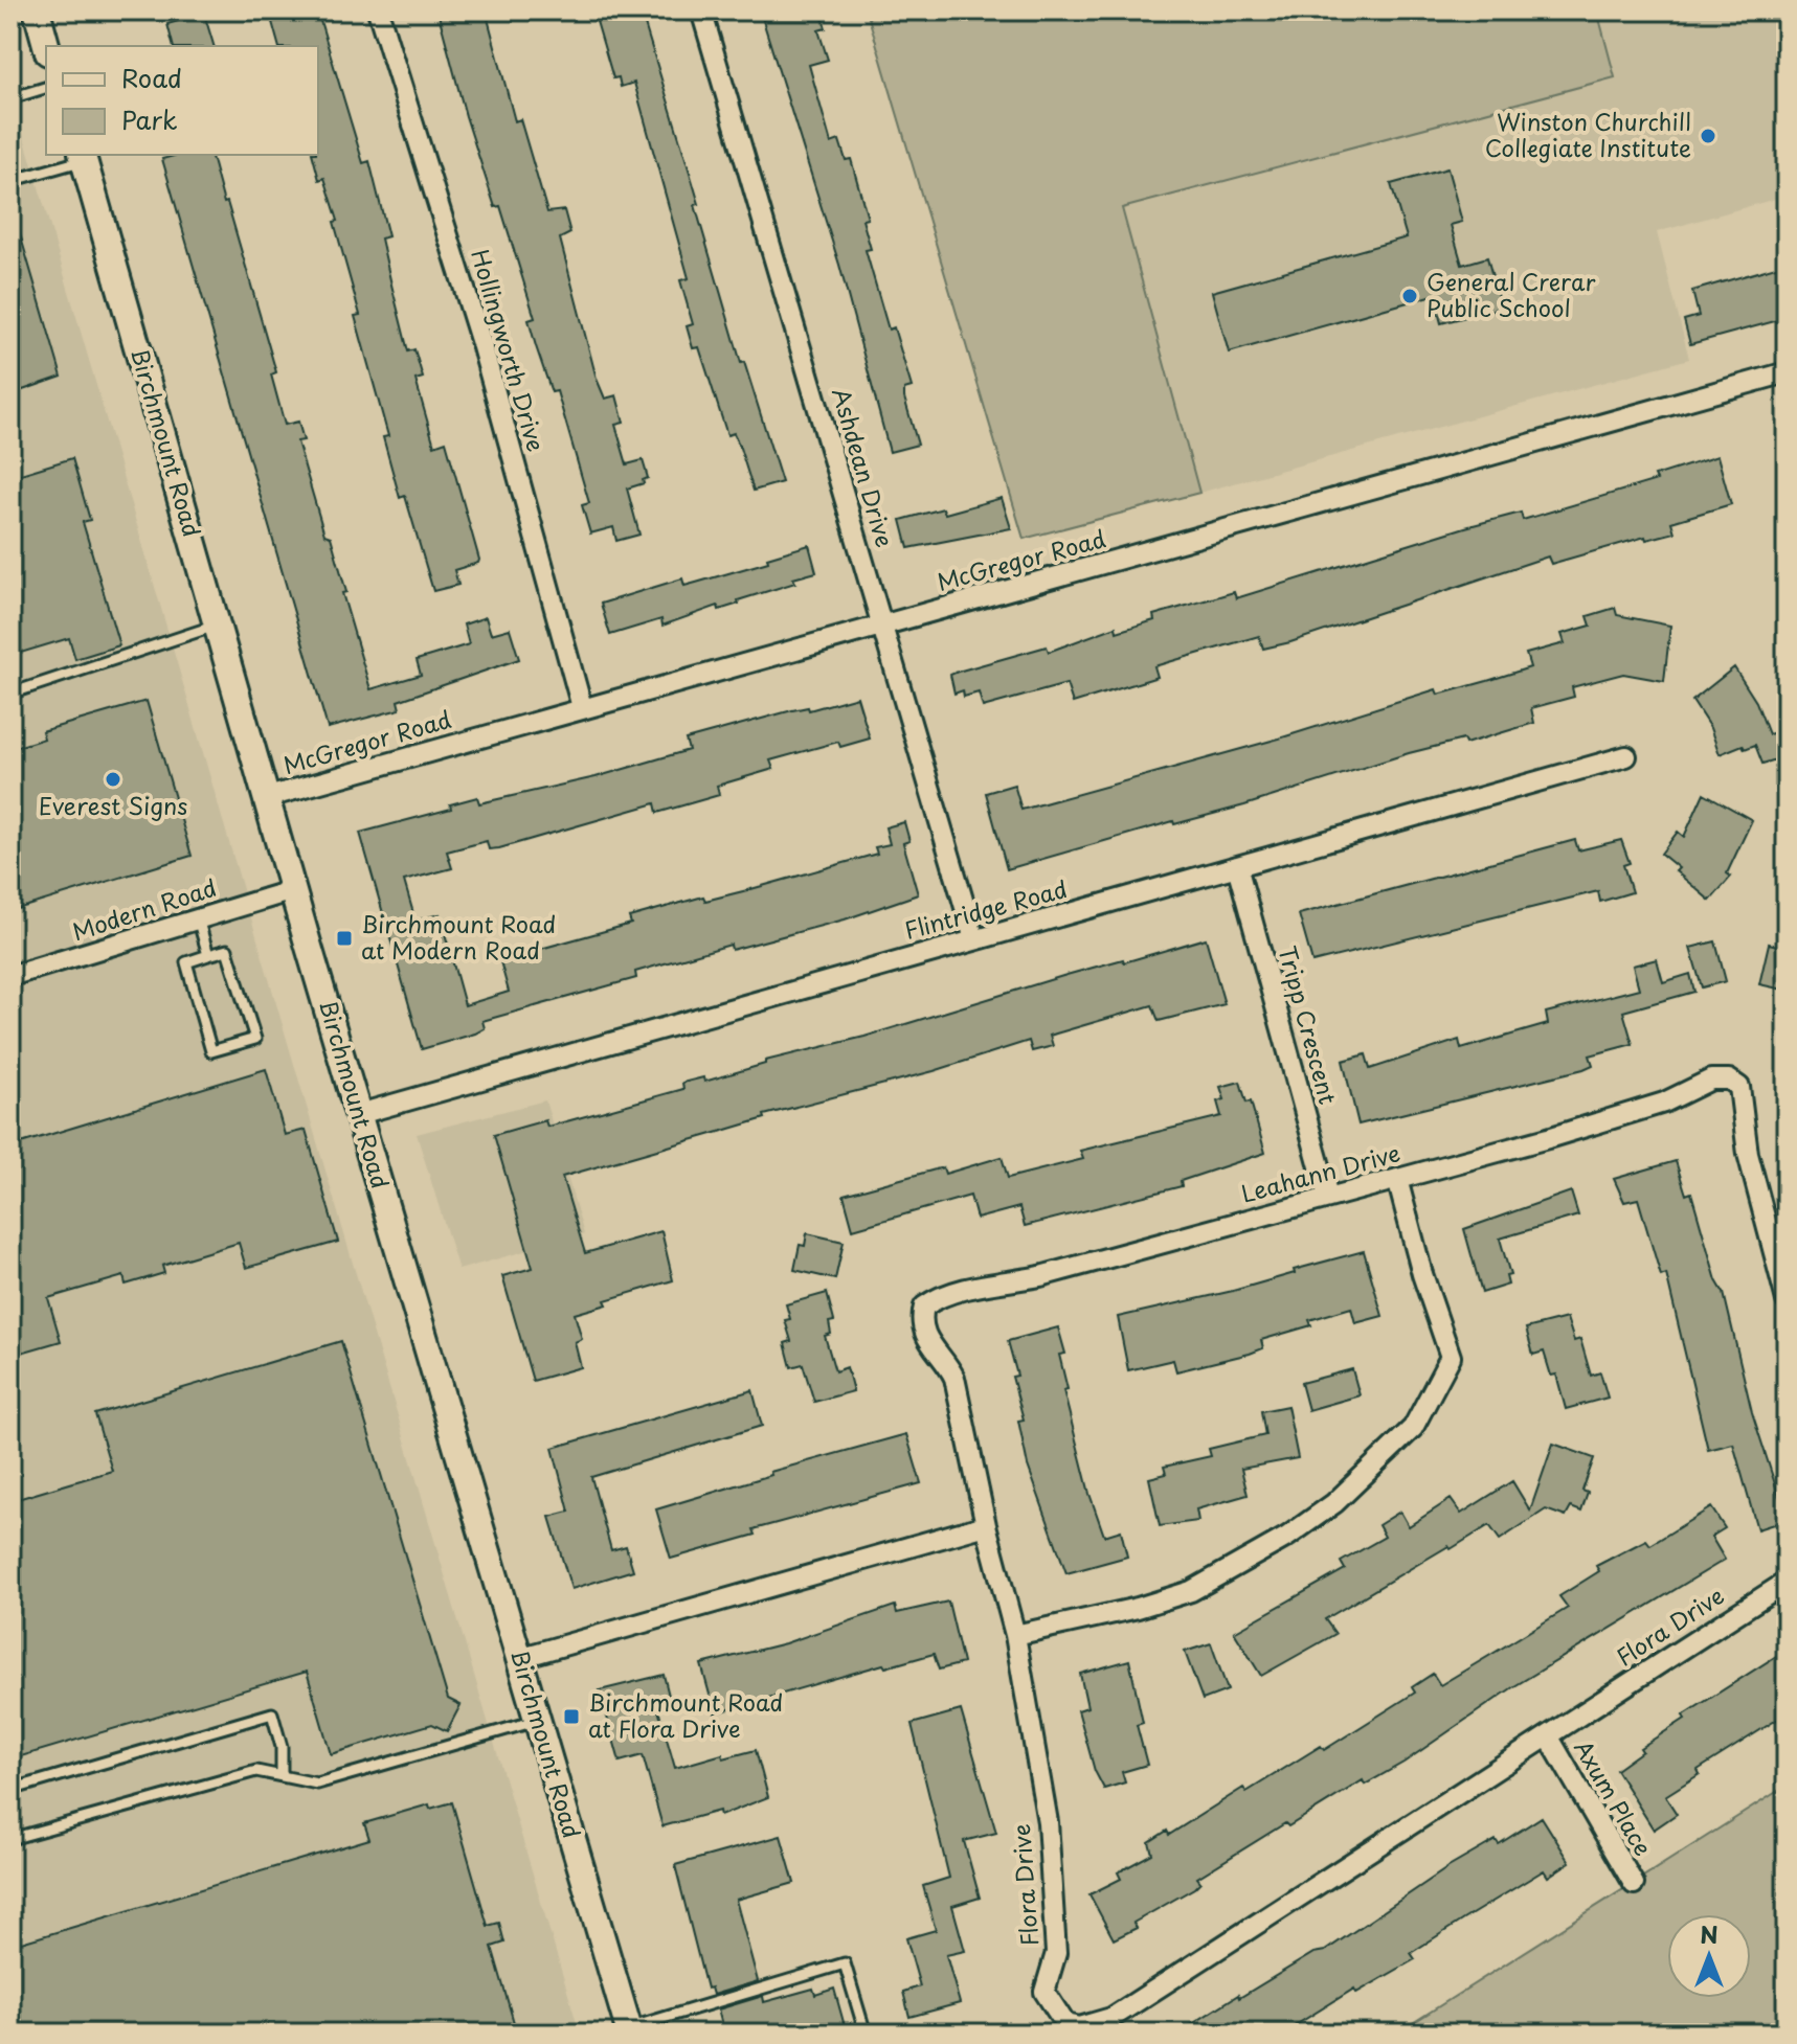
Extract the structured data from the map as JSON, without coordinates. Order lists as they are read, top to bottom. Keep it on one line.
{"streets":{"main road":["Birchmount Road"],"street":["Hollingworth Drive","Ashdean Drive","McGregor Road","Modern Road","Flintridge Road","Tripp Crescent","Leahann Drive","Flora Drive","Axum Place"]},"crossings":[["Hollingworth Drive","McGregor Road"],["Birchmount Road","McGregor Road"],["Birchmount Road","Modern Road"],["Birchmount Road","Flintridge Road"],["Ashdean Drive","McGregor Road"],["Ashdean Drive","Flintridge Road"],["Flintridge Road","Tripp Crescent"],["Tripp Crescent","Leahann Drive"],["Leahann Drive","Flora Drive"],["Flora Drive","Axum Place"]],"places":{"other":["Winston Churchill Collegiate Institute","General Crerar Public School","Everest Signs"],"transit":["Birchmount Road at Modern Road","Birchmount Road at Flora Drive"]},"legend":["Road","Park"],"north":"top"}
